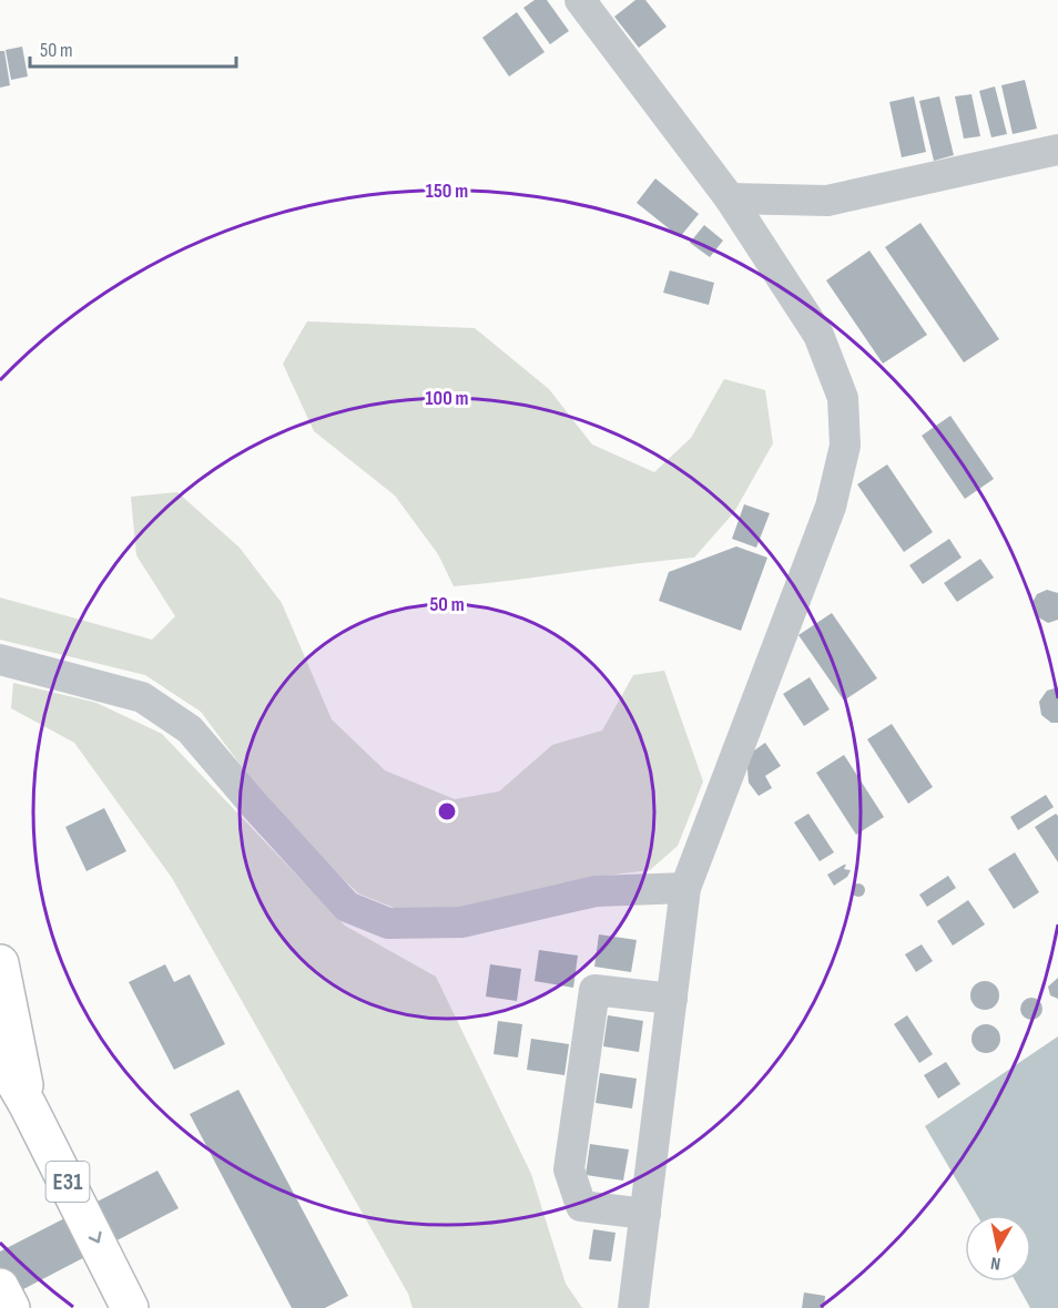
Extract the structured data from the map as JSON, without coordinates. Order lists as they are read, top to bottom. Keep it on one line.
{"streets":{"highway":["E31"]},"scale_bar":"50 m","north":"bottom","rings":["150 m","100 m","50 m"]}
